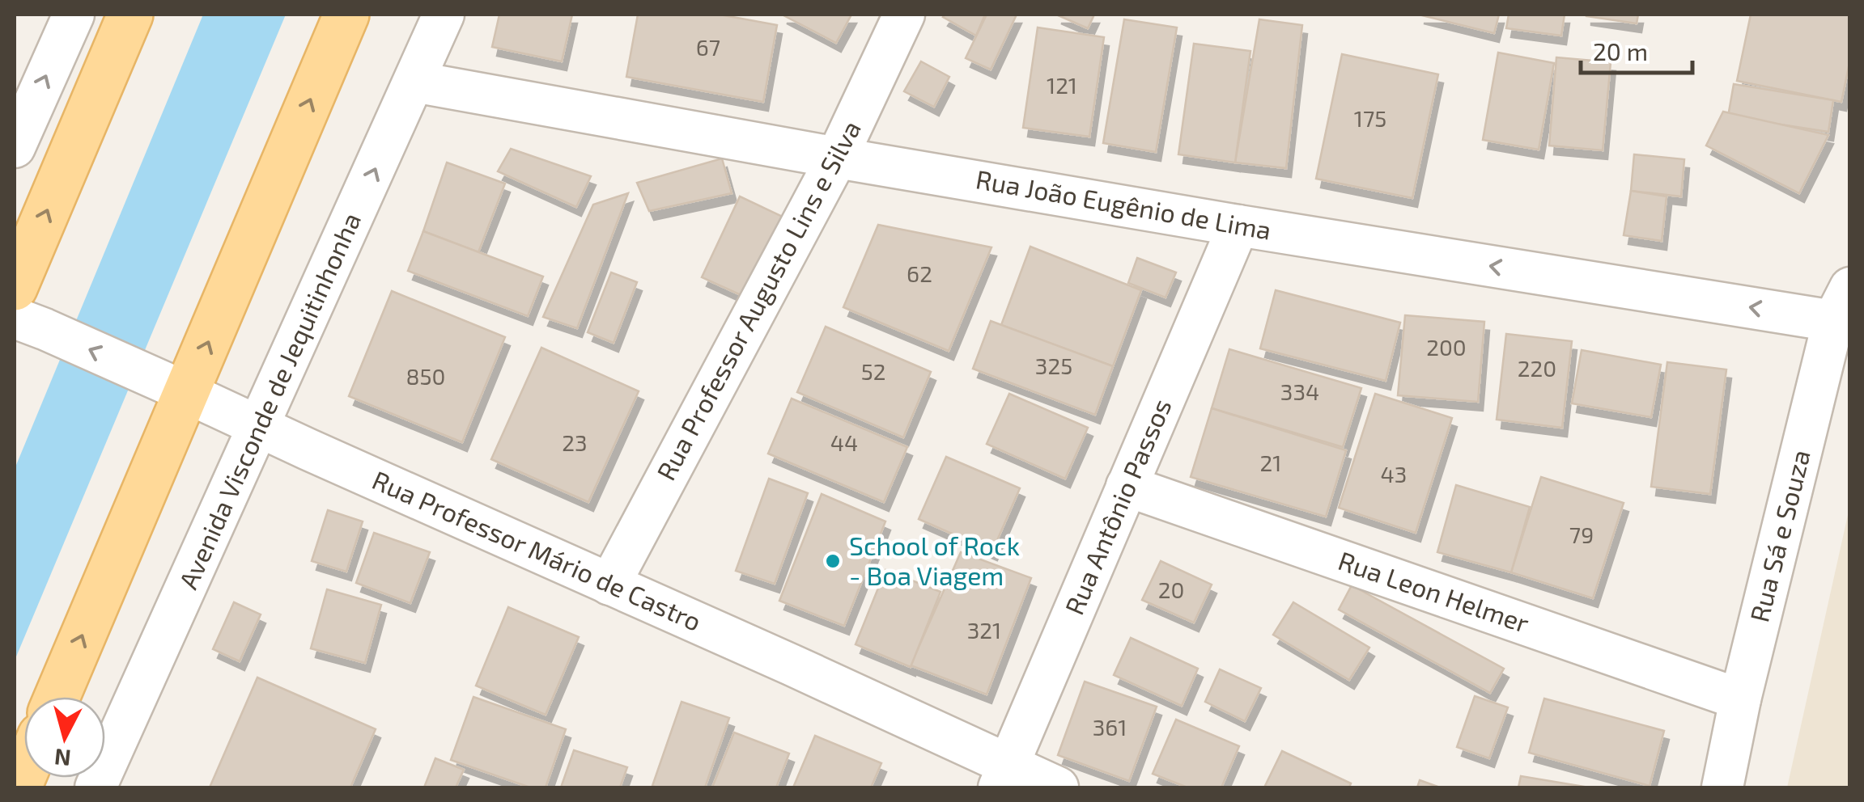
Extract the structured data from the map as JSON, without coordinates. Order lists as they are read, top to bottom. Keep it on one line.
{"streets":{"street":["Rua João Eugênio de Lima","Rua Professor Augusto Lins e Silva","Avenida Visconde de Jequitinhonha","Rua Antônio Passos","Rua Sá e Souza","Rua Professor Mário de Castro","Rua Leon Helmer"]},"crossings":[["Rua João Eugênio de Lima","Rua Professor Augusto Lins e Silva"],["Rua João Eugênio de Lima","Avenida Visconde de Jequitinhonha"],["Rua João Eugênio de Lima","Rua Antônio Passos"],["Rua João Eugênio de Lima","Rua Sá e Souza"],["Rua Professor Augusto Lins e Silva","Rua Professor Mário de Castro"],["Avenida Visconde de Jequitinhonha","Rua Professor Mário de Castro"],["Rua Antônio Passos","Rua Professor Mário de Castro"],["Rua Antônio Passos","Rua Leon Helmer"],["Rua Sá e Souza","Rua Leon Helmer"]],"one_way":["Rua João Eugênio de Lima"],"places":["School of Rock - Boa Viagem"],"house_numbers":["67","121","175","62","200","325","220","52","850","334","23","44","21","43","79","20","321","361"],"scale_bar":"20 m","north":"bottom"}
